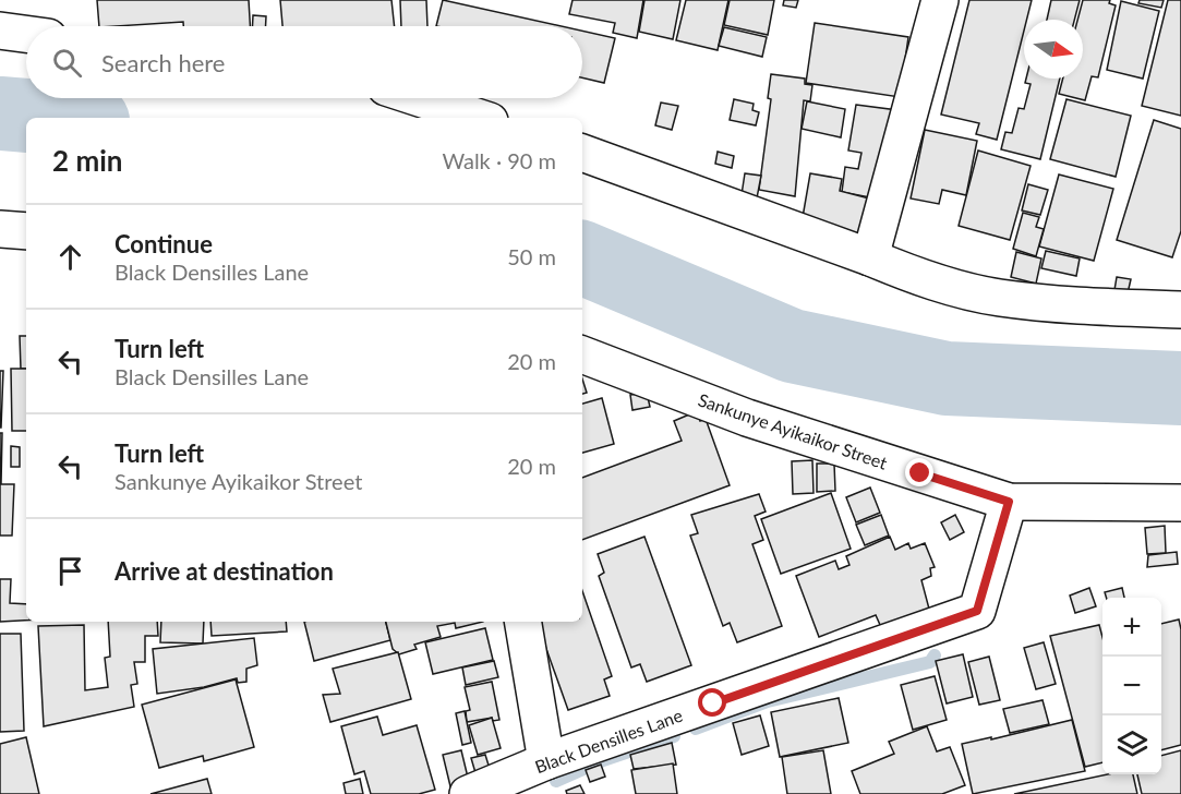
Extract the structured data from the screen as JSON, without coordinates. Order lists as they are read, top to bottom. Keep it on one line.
{"streets":{"street":["Sankunye Ayikaikor Street","Black Densilles Lane"]},"crossings":[["Sankunye Ayikaikor Street","Black Densilles Lane"]],"north":"right","page":{"search":"Search here","heading":["2 min","Walk · 90 m"],"list":[["Continue","Black Densilles Lane","50 m"],["Turn left","Black Densilles Lane","20 m"],["Turn left","Sankunye Ayikaikor Street","20 m"],"Arrive at destination"],"map_buttons":["+","−"]}}
